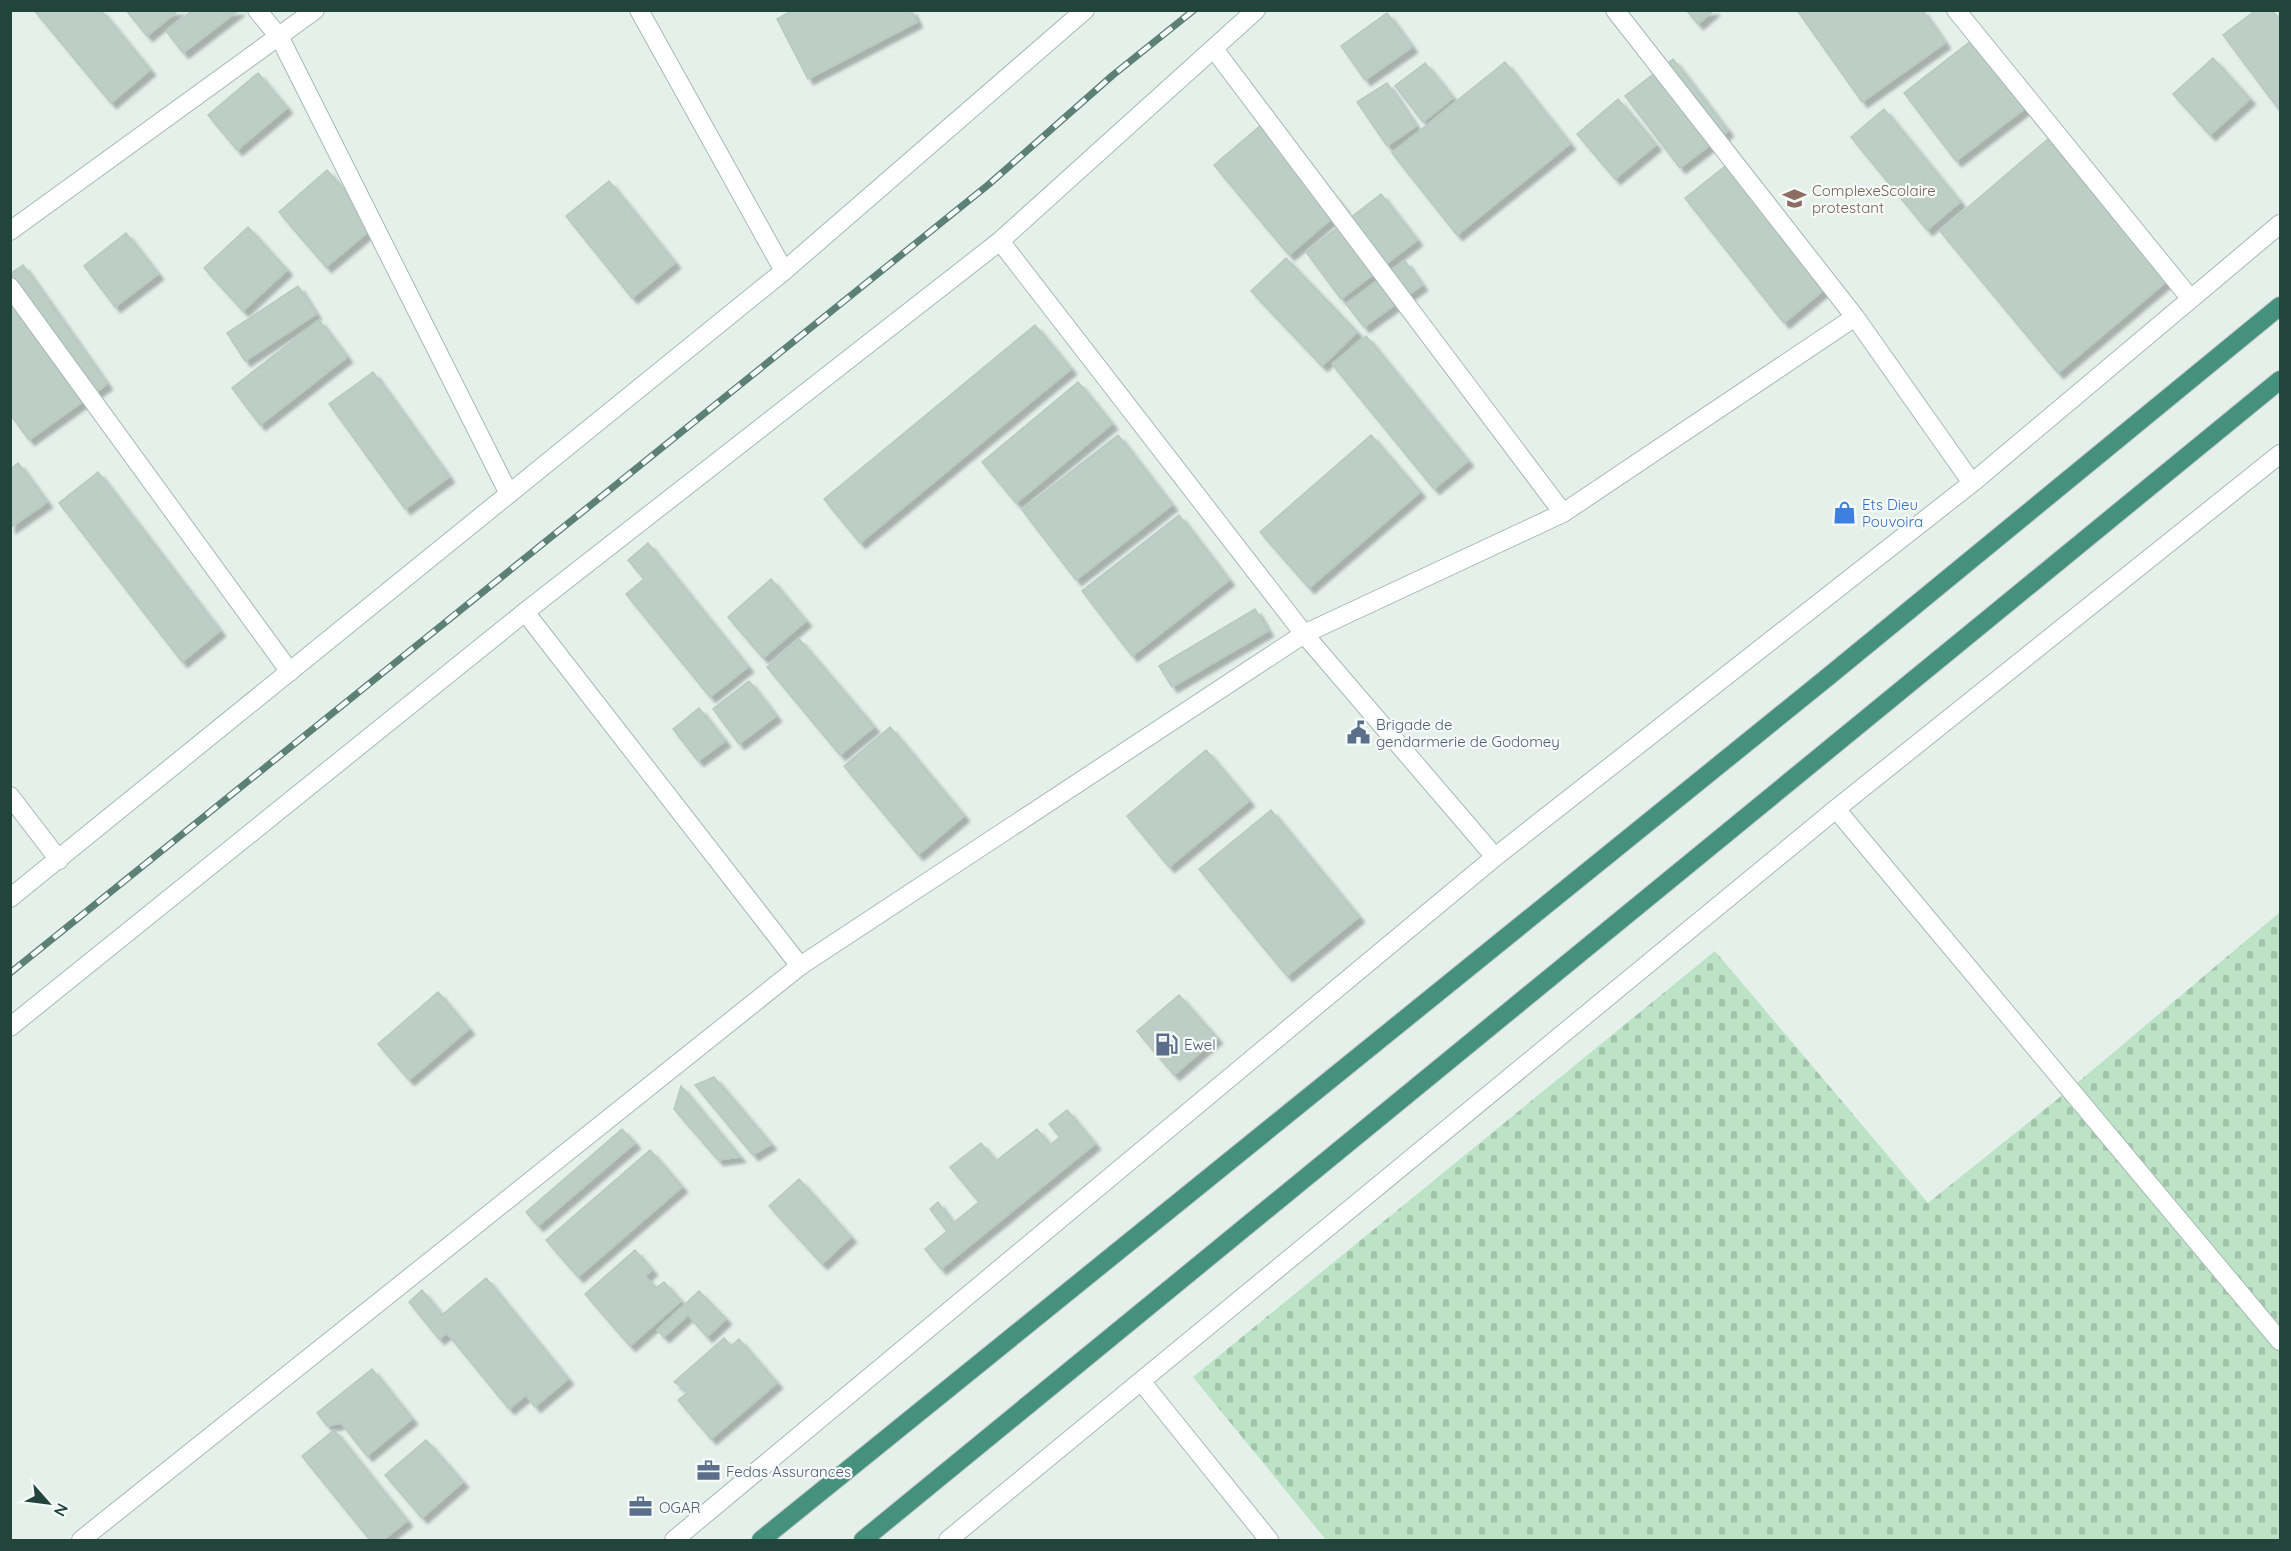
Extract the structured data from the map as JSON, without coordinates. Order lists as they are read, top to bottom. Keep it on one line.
{"places":{"school or university":["ComplexeScolaire protestant"],"shop":["Ets Dieu Pouvoira"],"public building":["Brigade de gendarmerie de Godomey"],"fuel station":["Ewel"],"office":["Fedas Assurances","OGAR"]},"north":"bottom right"}
